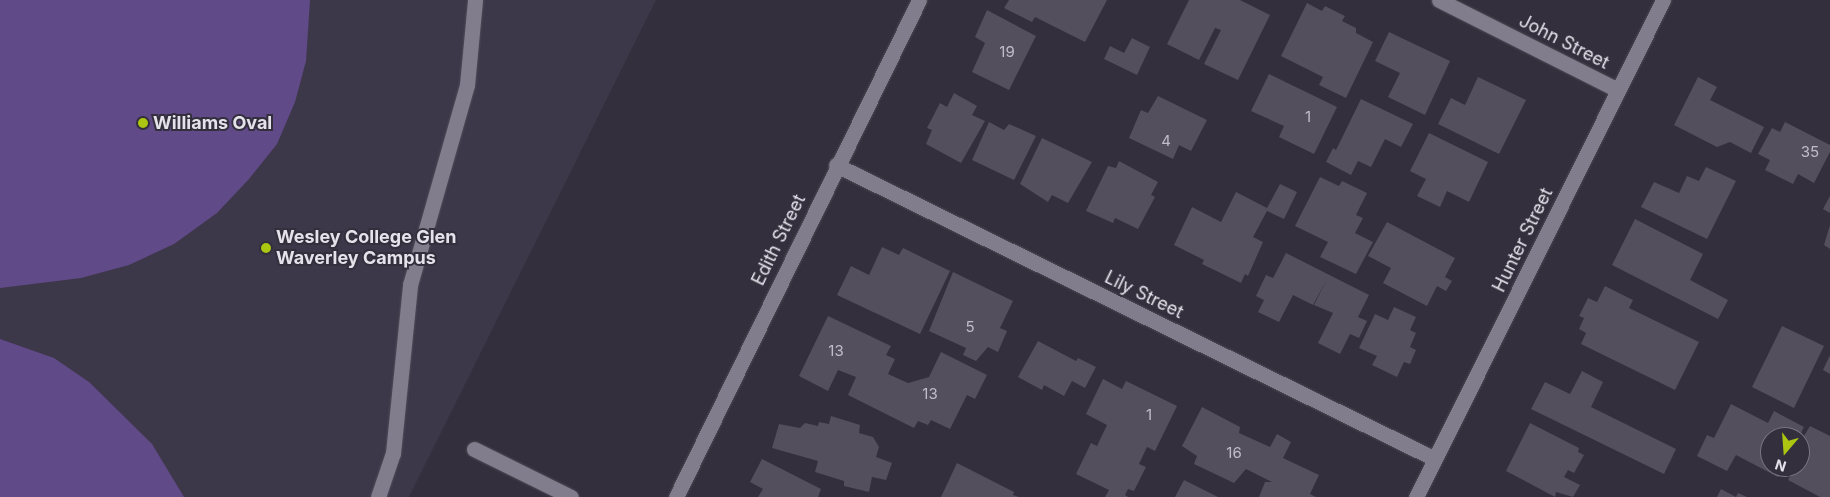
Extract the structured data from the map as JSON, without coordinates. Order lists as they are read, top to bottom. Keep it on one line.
{"streets":{"street":["John Street","Edith Street","Hunter Street","Lily Street"]},"crossings":[["John Street","Hunter Street"],["Edith Street","Lily Street"],["Hunter Street","Lily Street"]],"places":["Williams Oval","Wesley College Glen Waverley Campus"],"house_numbers":["19","1","4","35","5","13","13","1","16"],"north":"bottom"}
